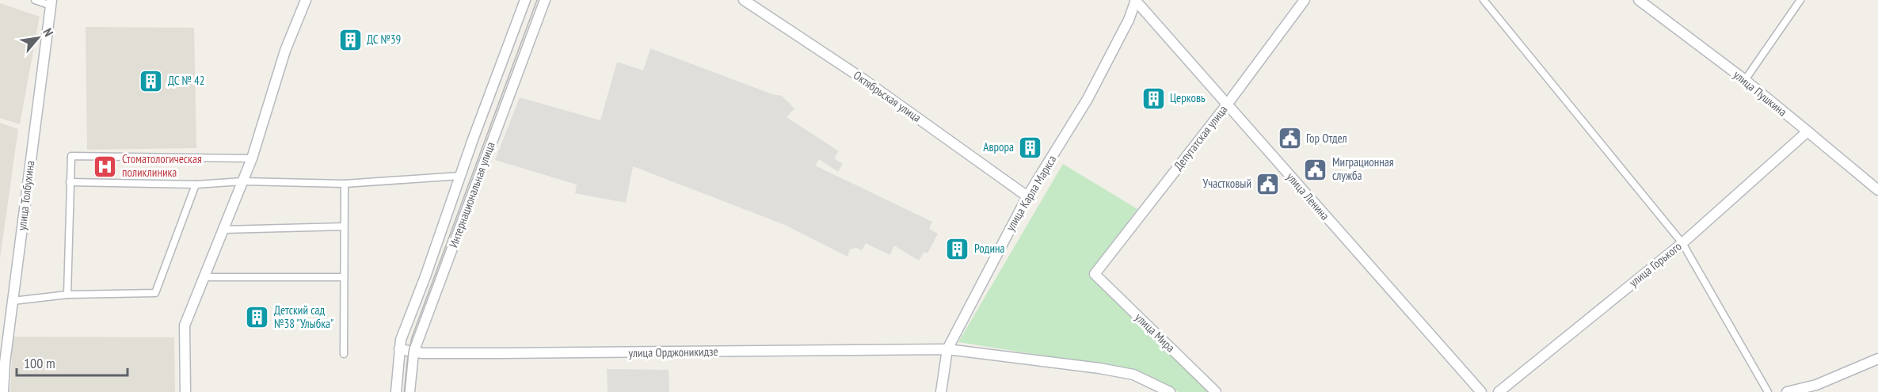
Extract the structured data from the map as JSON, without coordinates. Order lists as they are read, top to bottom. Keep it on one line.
{"streets":{"street":["улица Пушкина","Октябрьская улица","Депутатская улица","улица Карла Маркса","Интернациональная улица","улица Толбухина","улица Ленина","улица Горького","улица Мира","улица Орджоникидзе"]},"crossings":[["улица Пушкина","улица Горького"],["Октябрьская улица","улица Карла Маркса"],["Депутатская улица","улица Ленина"],["Депутатская улица","улица Мира"],["улица Карла Маркса","улица Ленина"],["улица Карла Маркса","улица Орджоникидзе"],["Интернациональная улица","улица Орджоникидзе"]],"places":{"building":["ДС №39","ДС № 42","Церковь","Аврора","Родина","Детский сад №38 \"Улыбка\""],"public building":["Гор Отдел","Миграционная служба","Участковый"],"hospital":["Стоматологическая поликлиника"]},"scale_bar":"100 m","north":"top right"}
